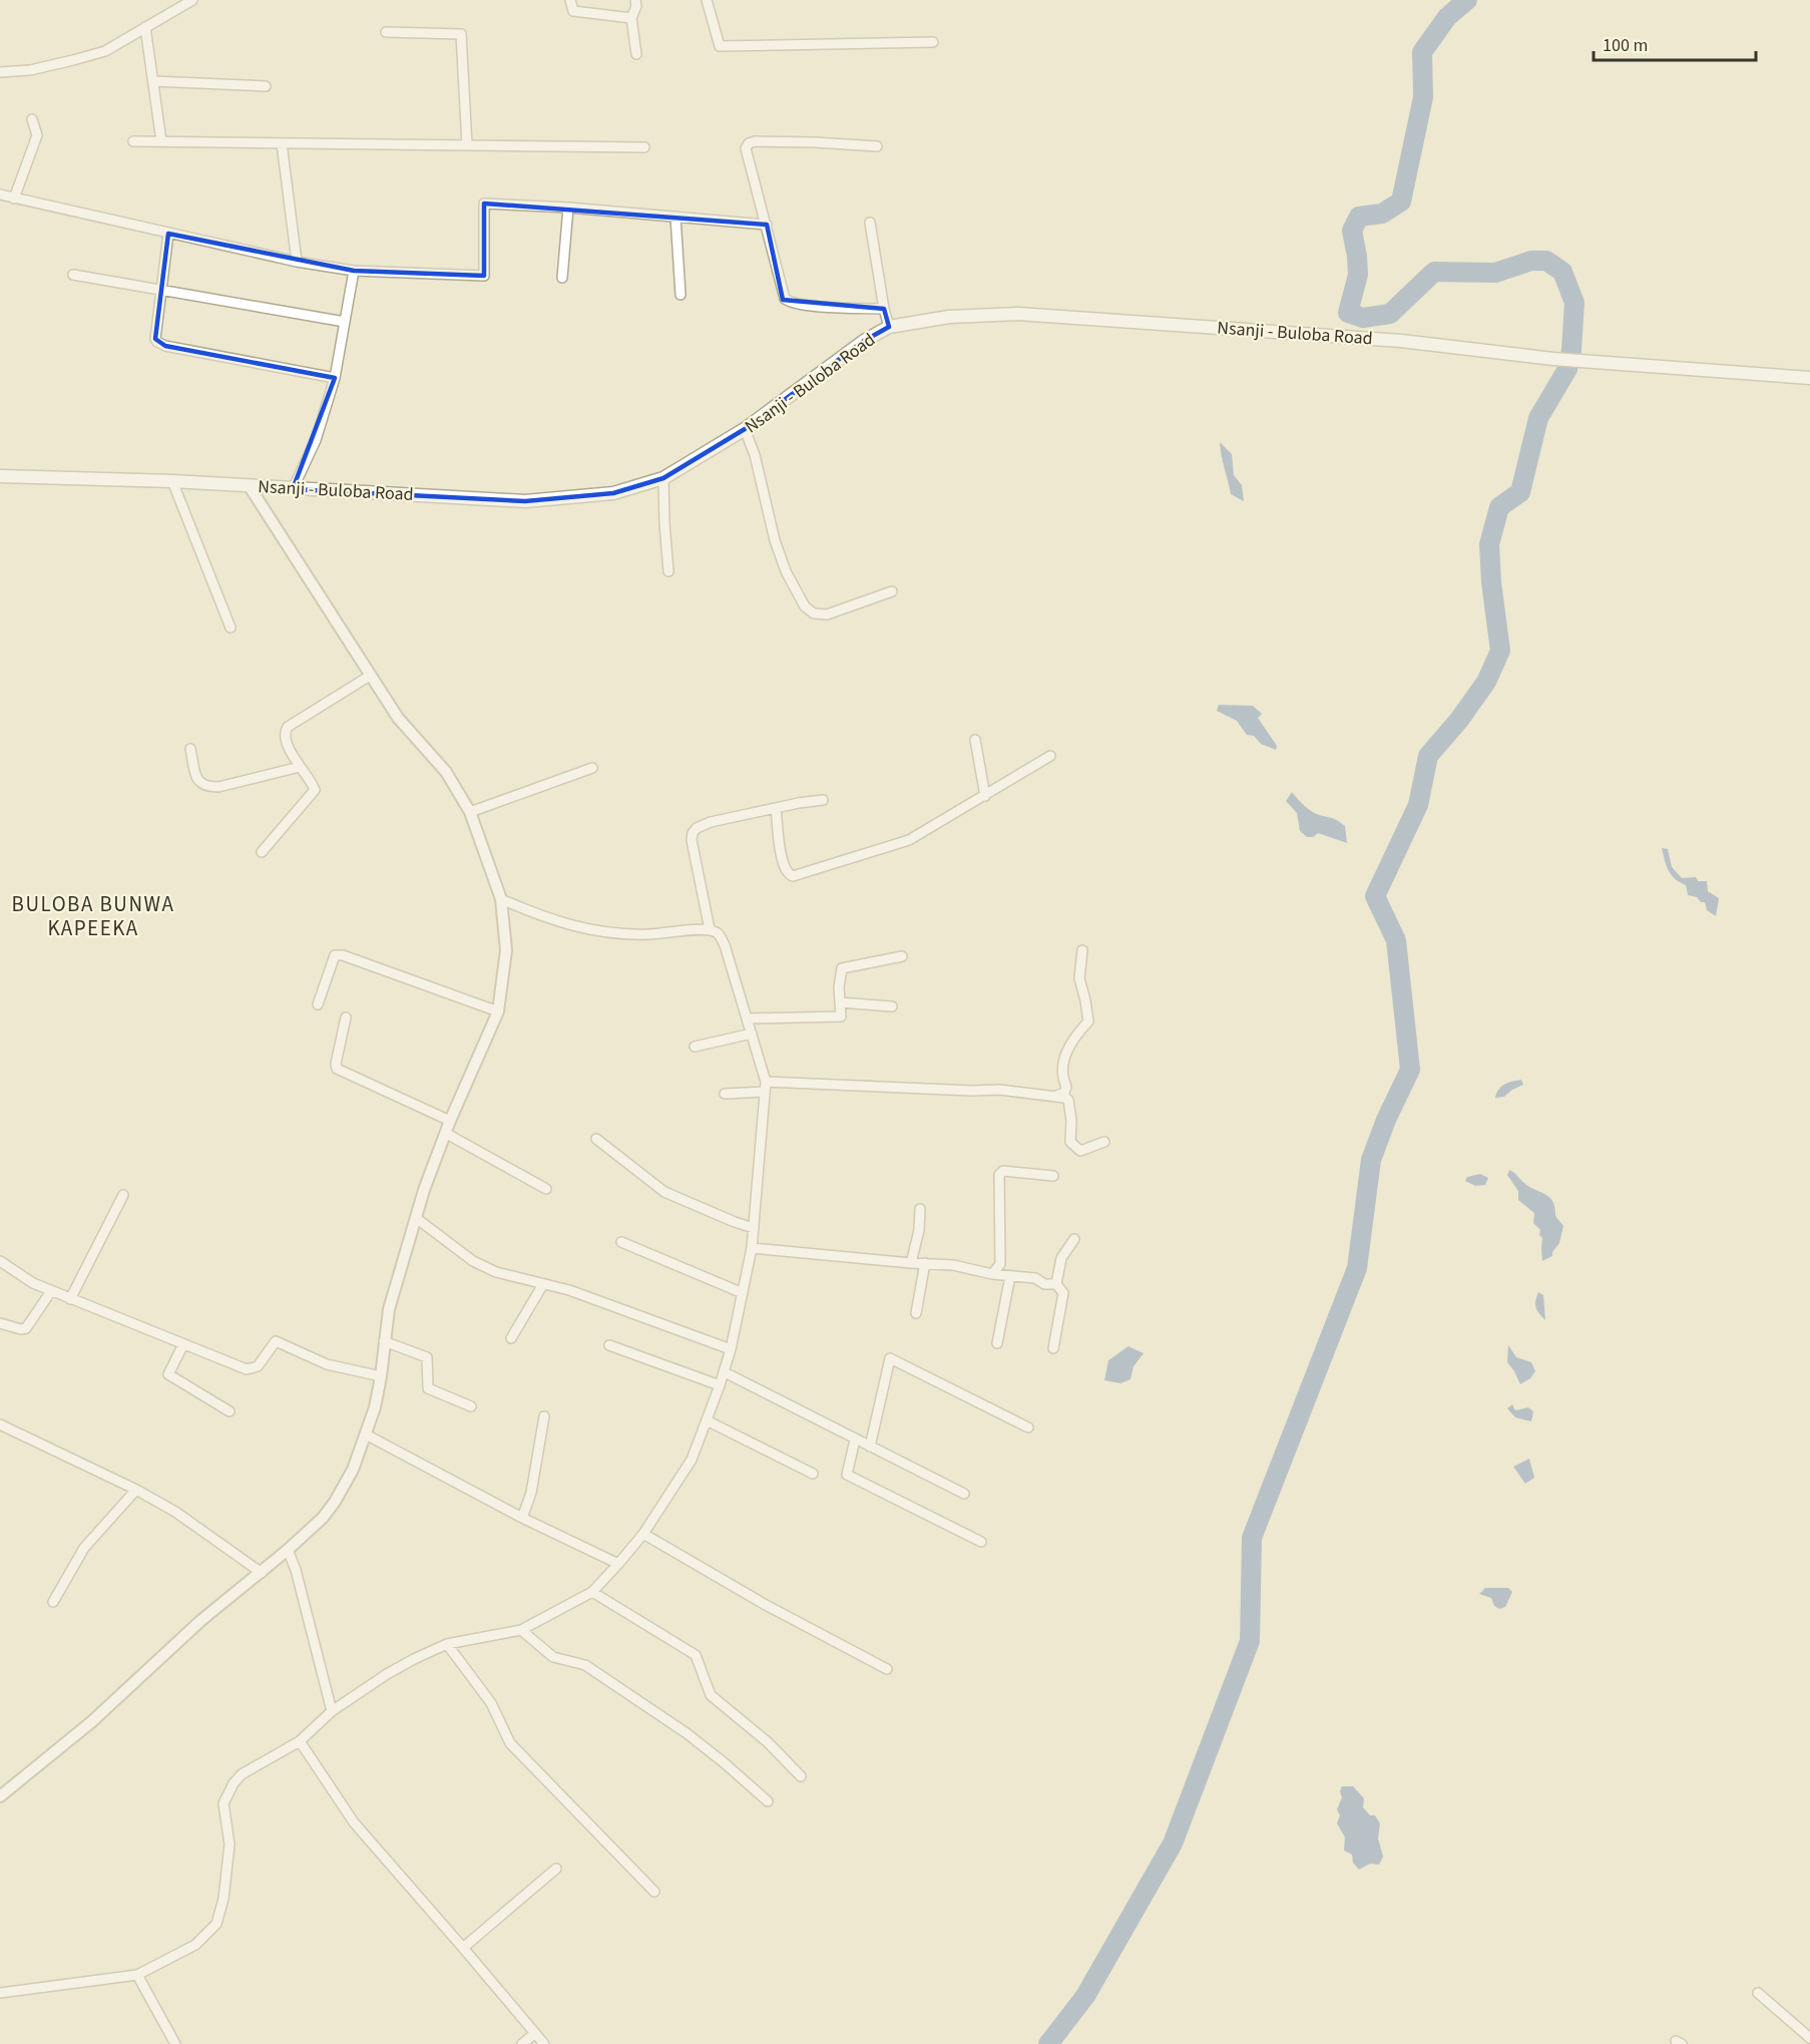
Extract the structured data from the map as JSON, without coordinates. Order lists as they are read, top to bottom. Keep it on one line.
{"streets":{"main road":["Nsanji - Buloba Road"]},"districts":["BULOBA BUNWA KAPEEKA"],"scale_bar":"100 m"}
